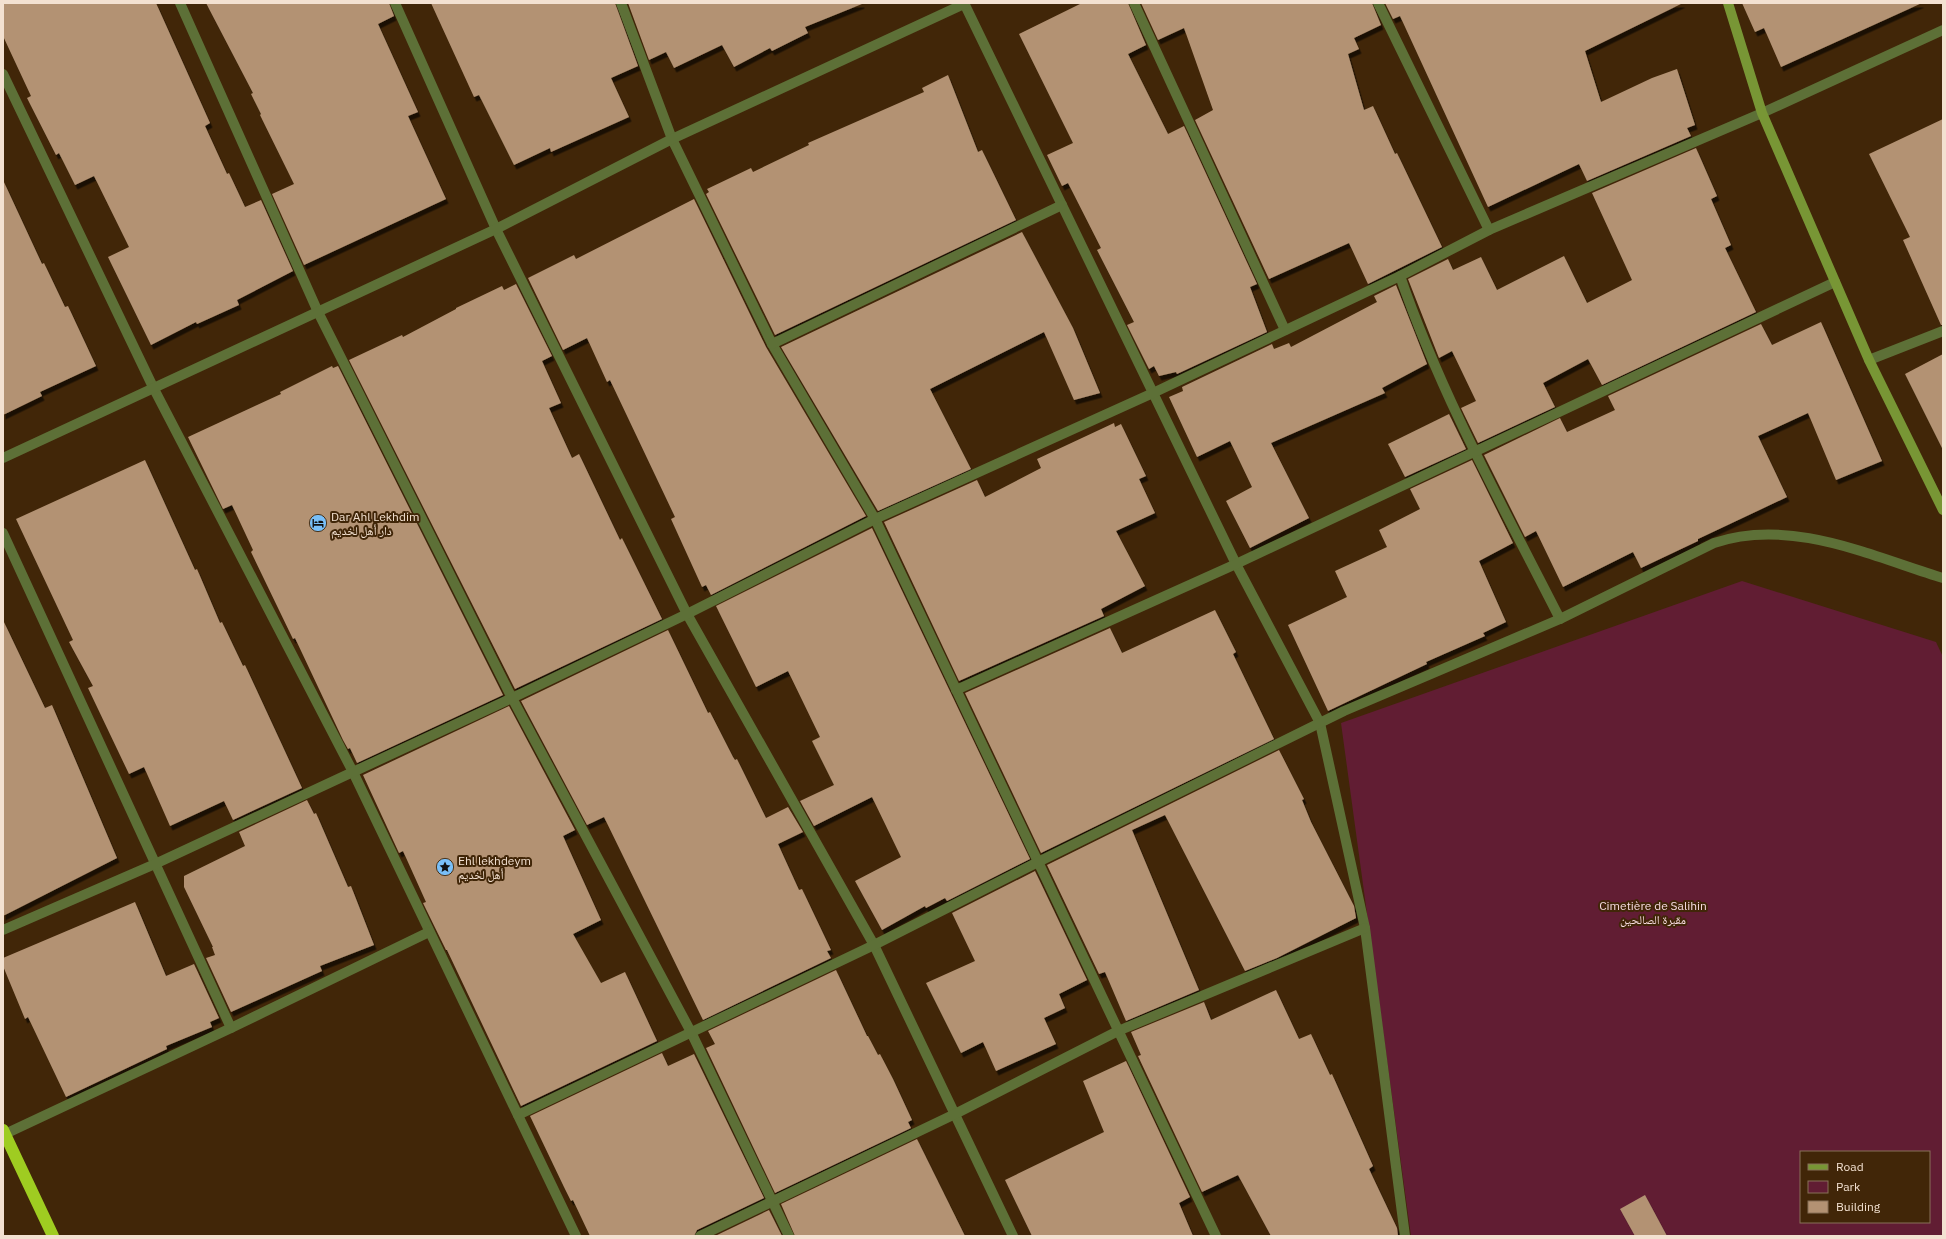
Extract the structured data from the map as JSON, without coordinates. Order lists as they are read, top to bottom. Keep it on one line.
{"parks":["Cimetière de Salihin مقبرة الصالحين"],"places":{"hotel":["Dar Ahl Lekhdim دار أهل لخديم"],"place":["Ehl lekhdeym أهل لخديم"]},"legend":["Road","Park","Building"]}
